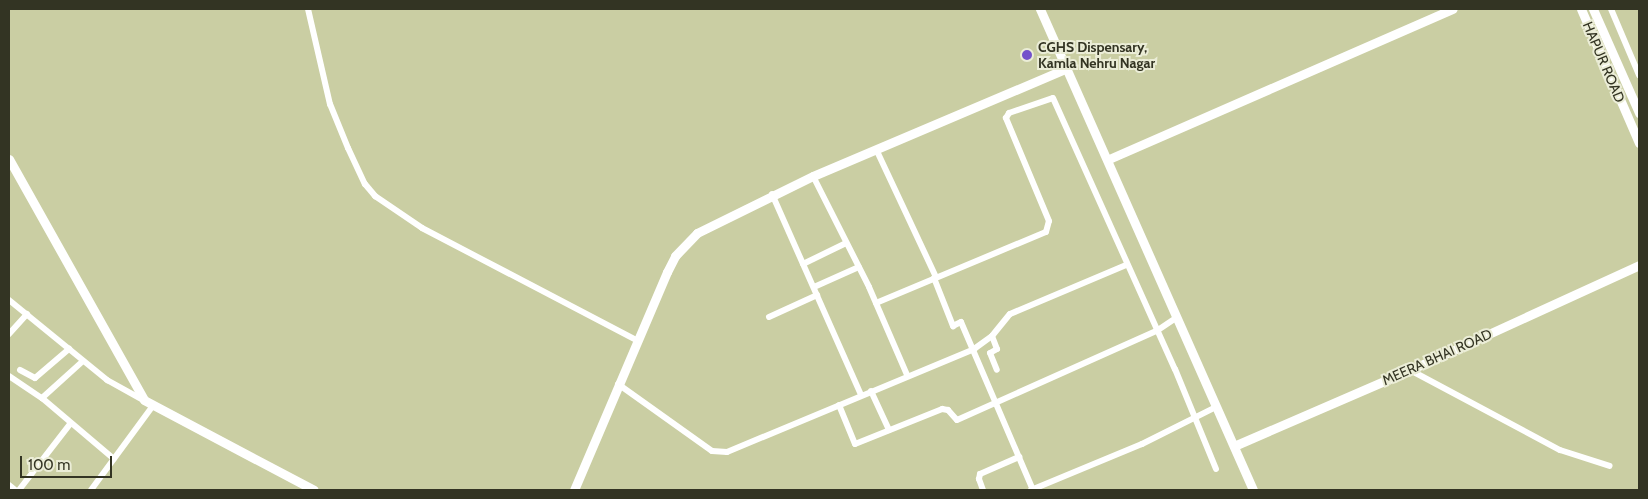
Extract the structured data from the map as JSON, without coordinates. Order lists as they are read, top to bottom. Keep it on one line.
{"streets":{"street":["HAPUR ROAD","MEERA BHAI ROAD"]},"places":["CGHS Dispensary, Kamla Nehru Nagar"],"scale_bar":"100 m"}
